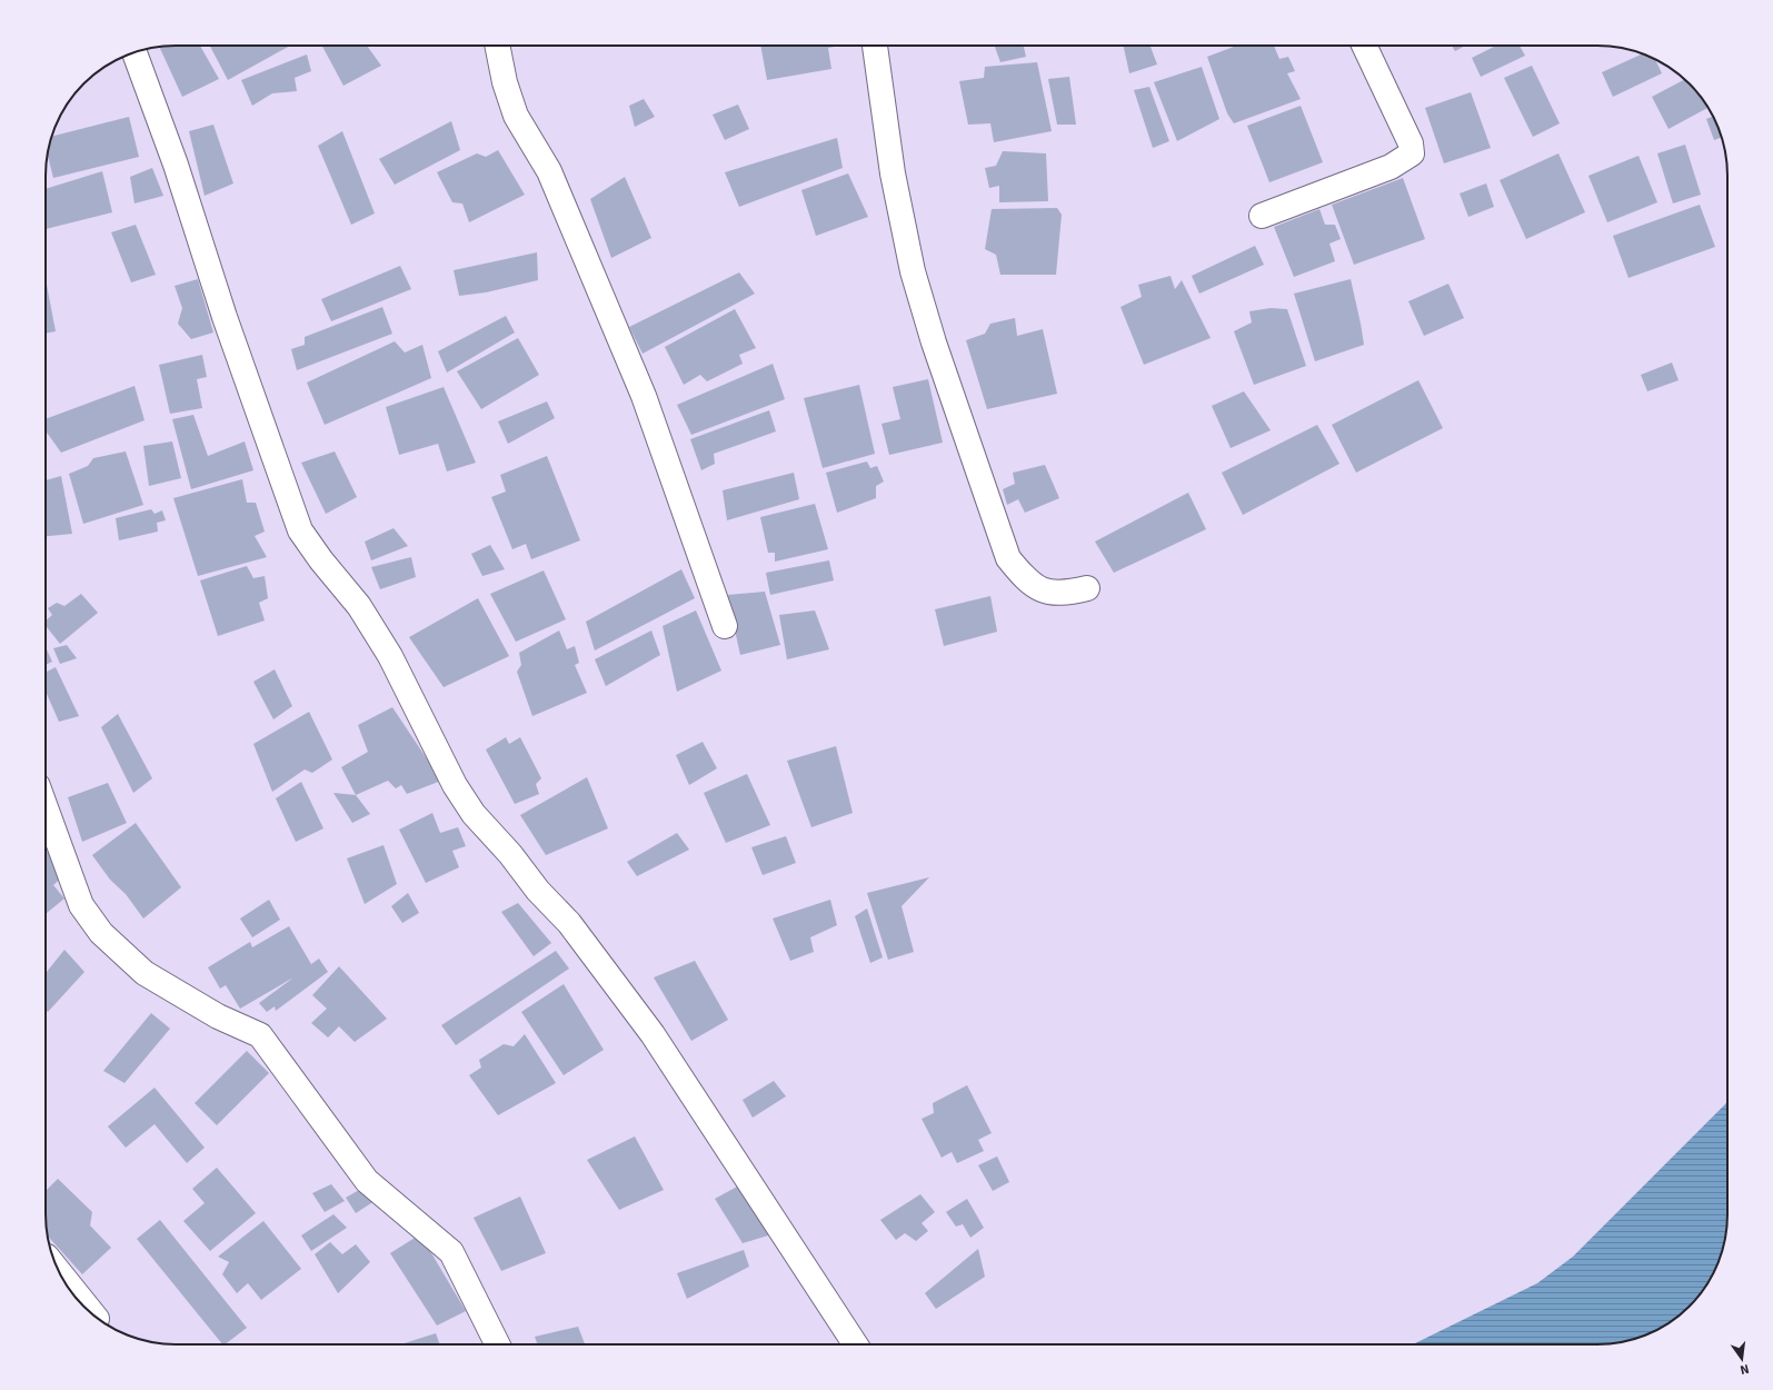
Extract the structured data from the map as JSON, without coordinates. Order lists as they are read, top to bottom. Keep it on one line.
{"north":"bottom"}
